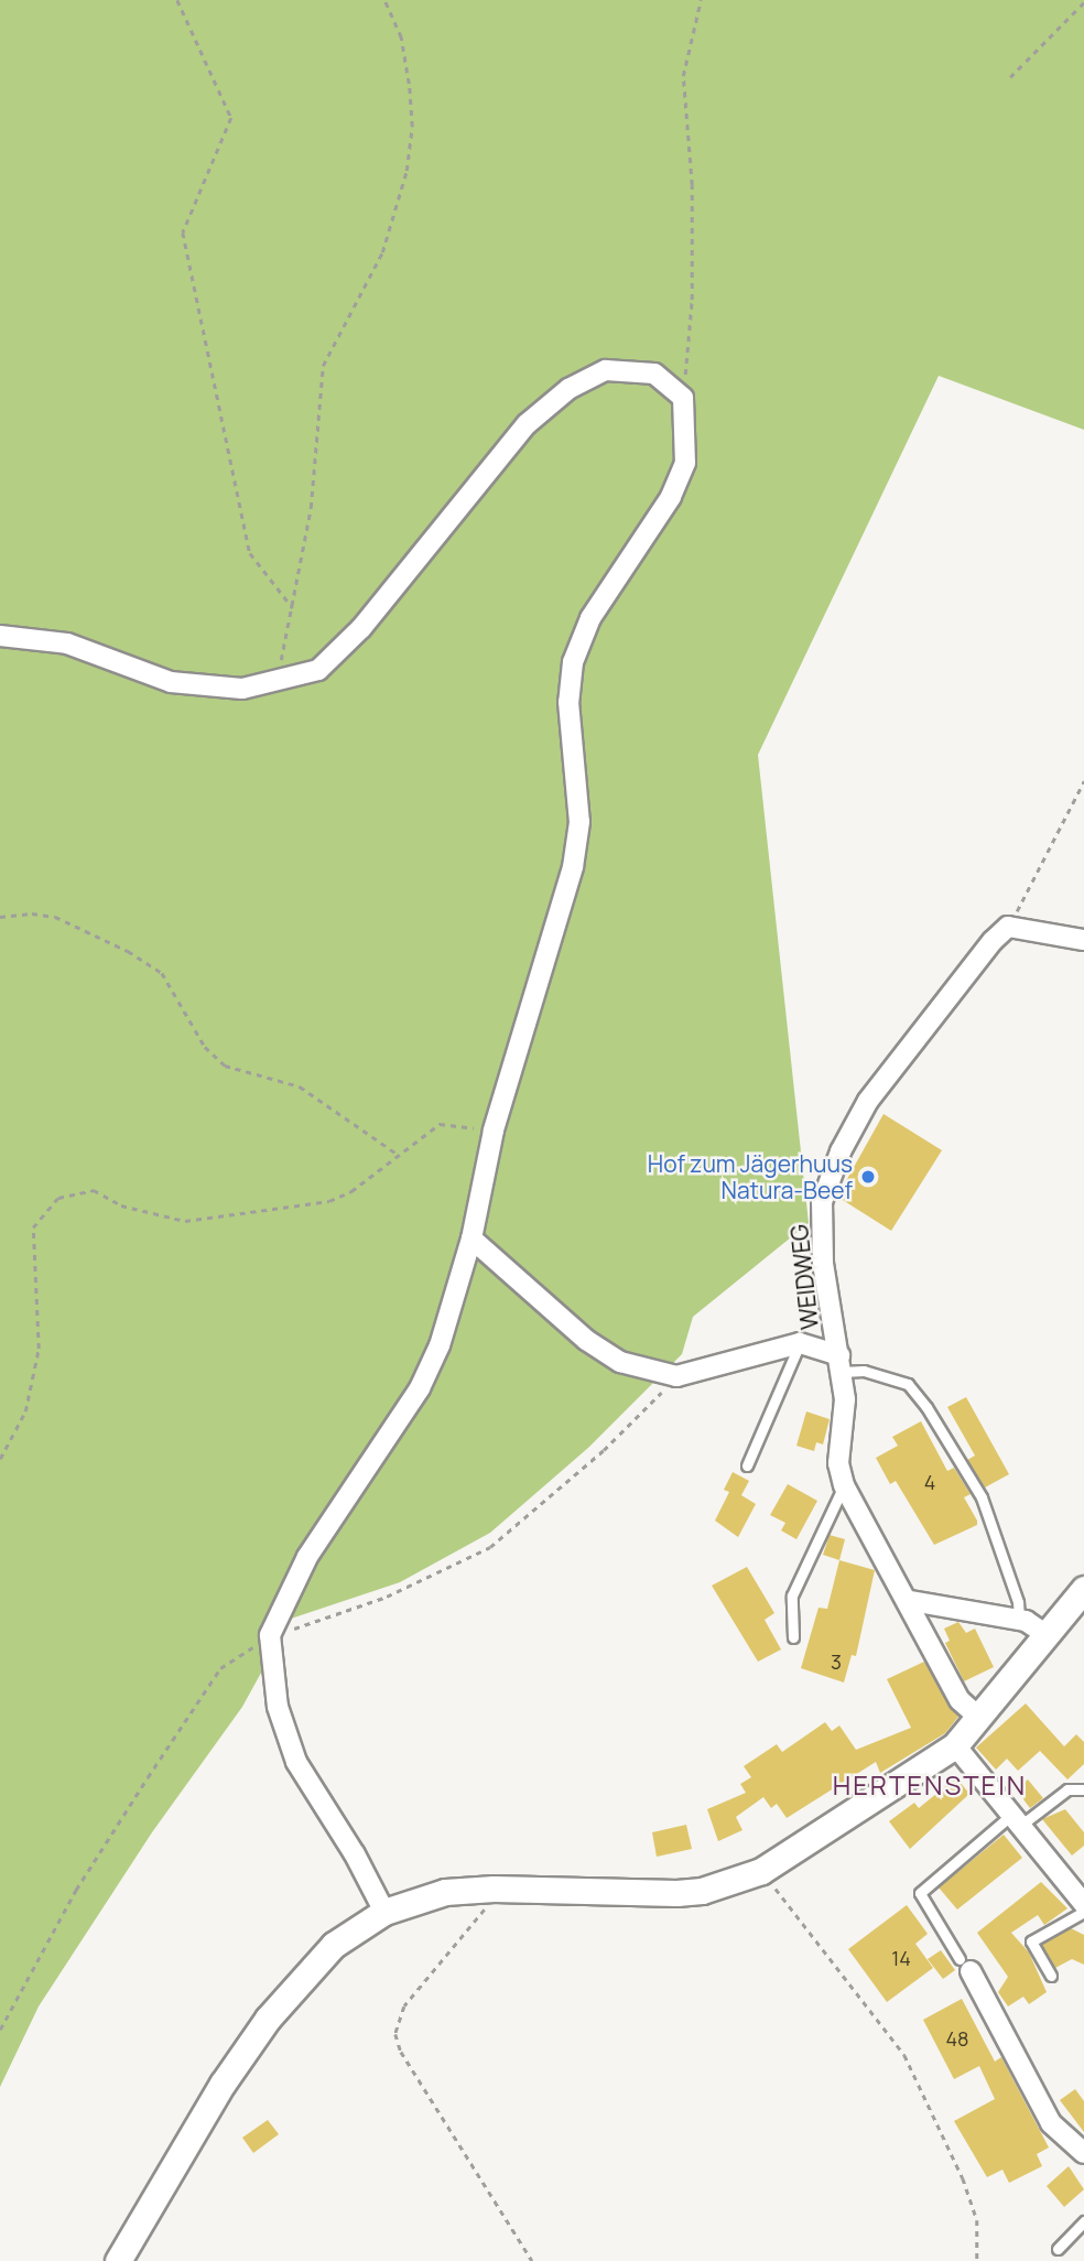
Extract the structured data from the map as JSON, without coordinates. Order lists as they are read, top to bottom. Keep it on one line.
{"streets":{"street":["WEIDWEG"]},"districts":["HERTENSTEIN"],"places":["Hof zum Jägerhuus Natura-Beef"],"house_numbers":["4","3","14","48"]}
